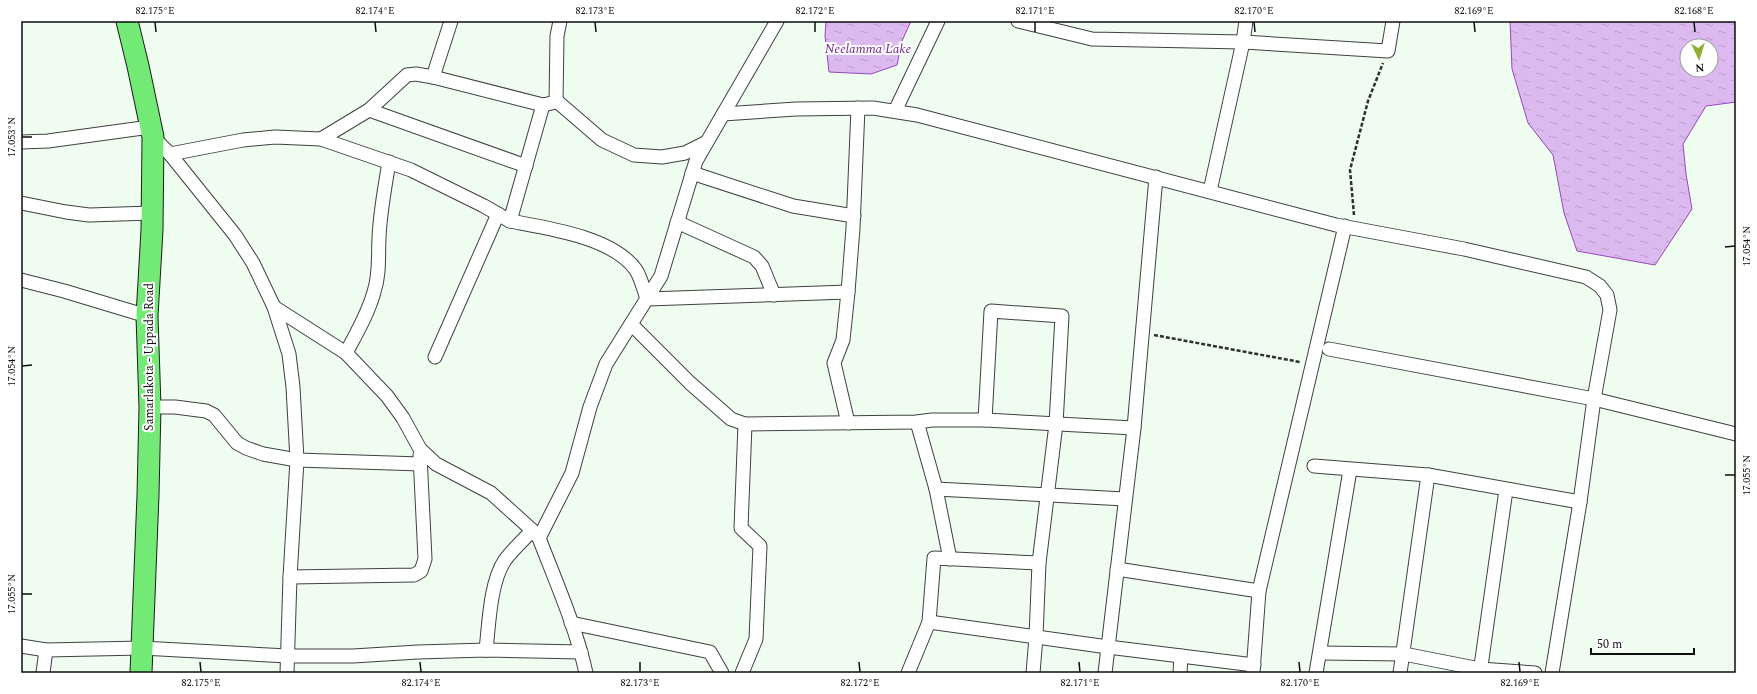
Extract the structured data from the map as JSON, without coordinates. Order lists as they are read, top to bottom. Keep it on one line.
{"streets":{"main road":["Samarlakota - Uppada Road"]},"water":["Neelamma Lake"],"scale_bar":"50 m","north":"bottom","coordinates":["82.175°E","82.174°E","82.173°E","82.172°E","82.171°E","82.170°E","82.169°E","82.168°E","17.053°N","17.054°N","17.055°N"]}
